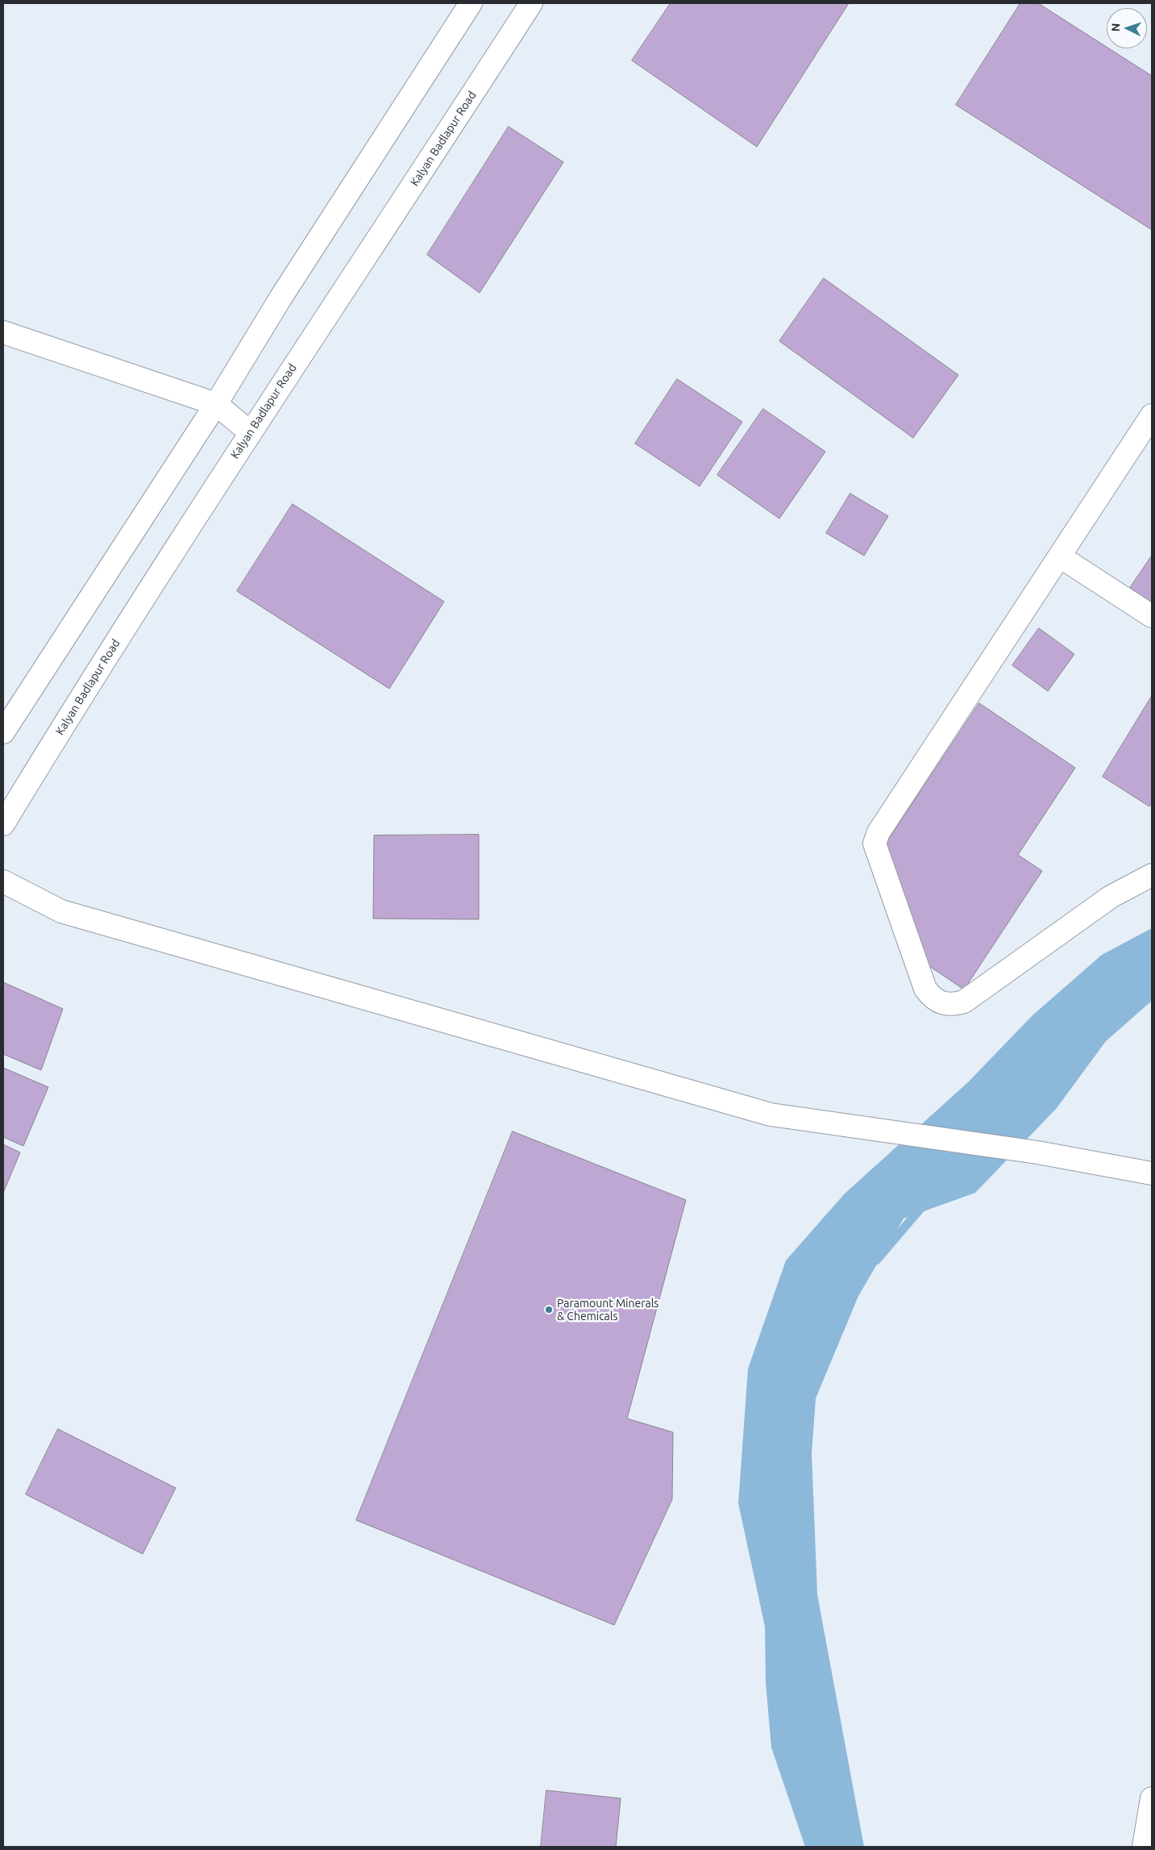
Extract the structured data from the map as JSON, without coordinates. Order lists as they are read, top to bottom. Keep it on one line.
{"streets":{"main road":["Kalyan Badlapur Road"]},"places":["Paramount Minerals & Chemicals"],"north":"left"}
